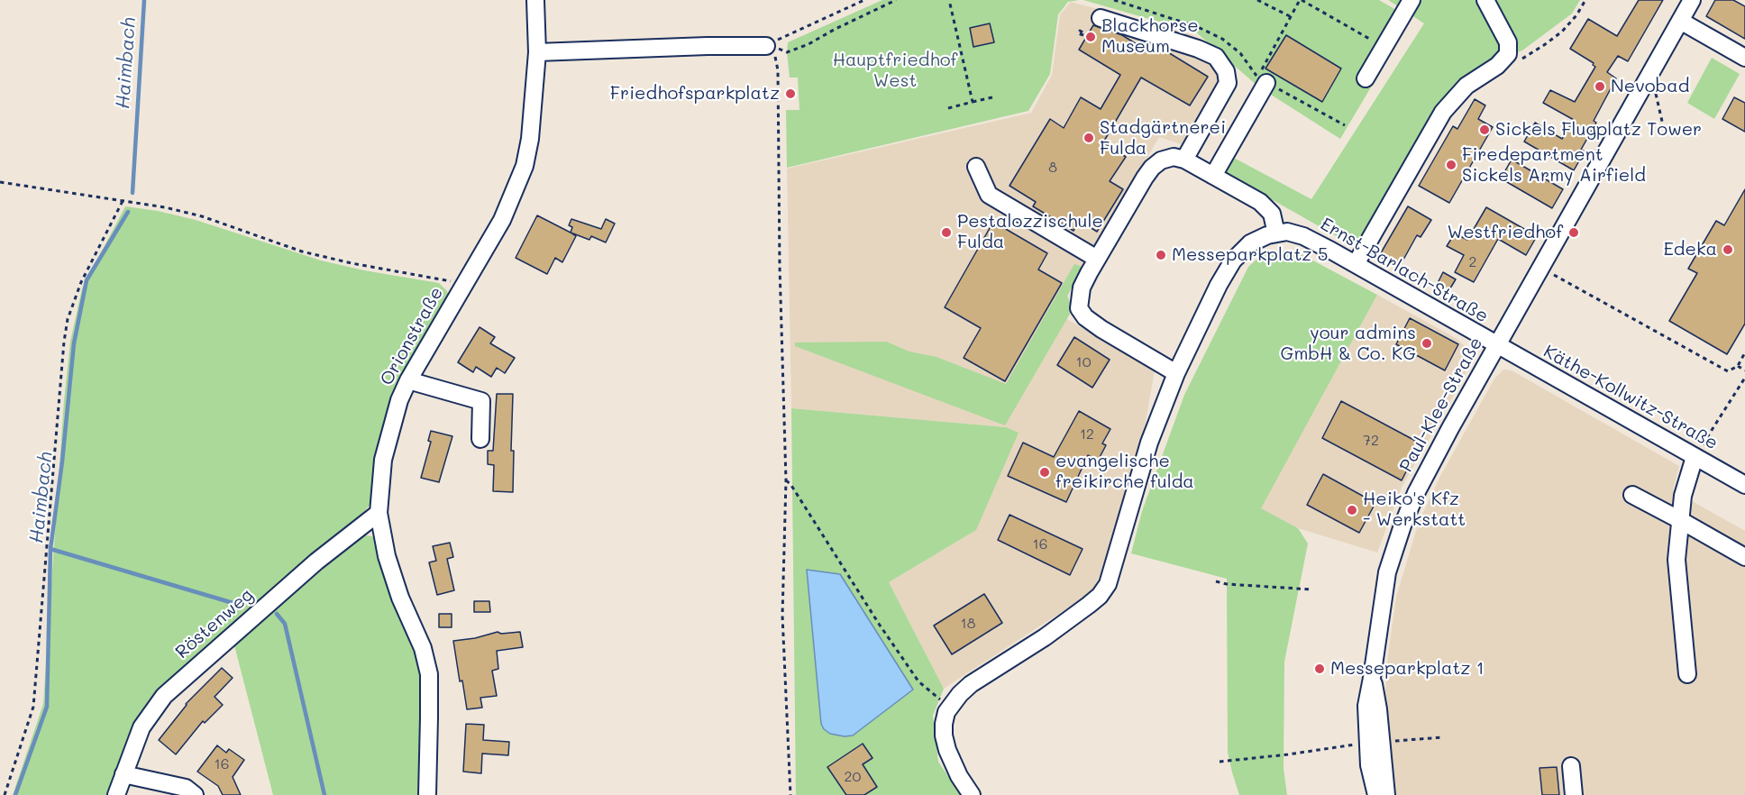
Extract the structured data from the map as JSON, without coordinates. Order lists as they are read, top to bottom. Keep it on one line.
{"streets":{"street":["Ernst-Barlach-Straße","Orionstraße","Käthe-Kollwitz-Straße","Paul-Klee-Straße","Röstenweg"]},"crossings":[["Ernst-Barlach-Straße","Käthe-Kollwitz-Straße"],["Ernst-Barlach-Straße","Paul-Klee-Straße"],["Orionstraße","Röstenweg"],["Käthe-Kollwitz-Straße","Paul-Klee-Straße"]],"water":["Haimbach"],"parks":["Hauptfriedhof West"],"places":["Blackhorse Museum","Nevobad","Friedhofsparkplatz","Sickels Flugplatz Tower","Stadgärtnerei Fulda","Firedepartment Sickels Army Airfield","Pestalozzischule Fulda","Westfriedhof","Edeka","Messeparkplatz 5","your admins GmbH & Co. KG","evangelische freikirche fulda","Heiko's Kfz - Werkstatt","Messeparkplatz 1"],"house_numbers":["8","2","10","12","72","16","18","16","20"]}
